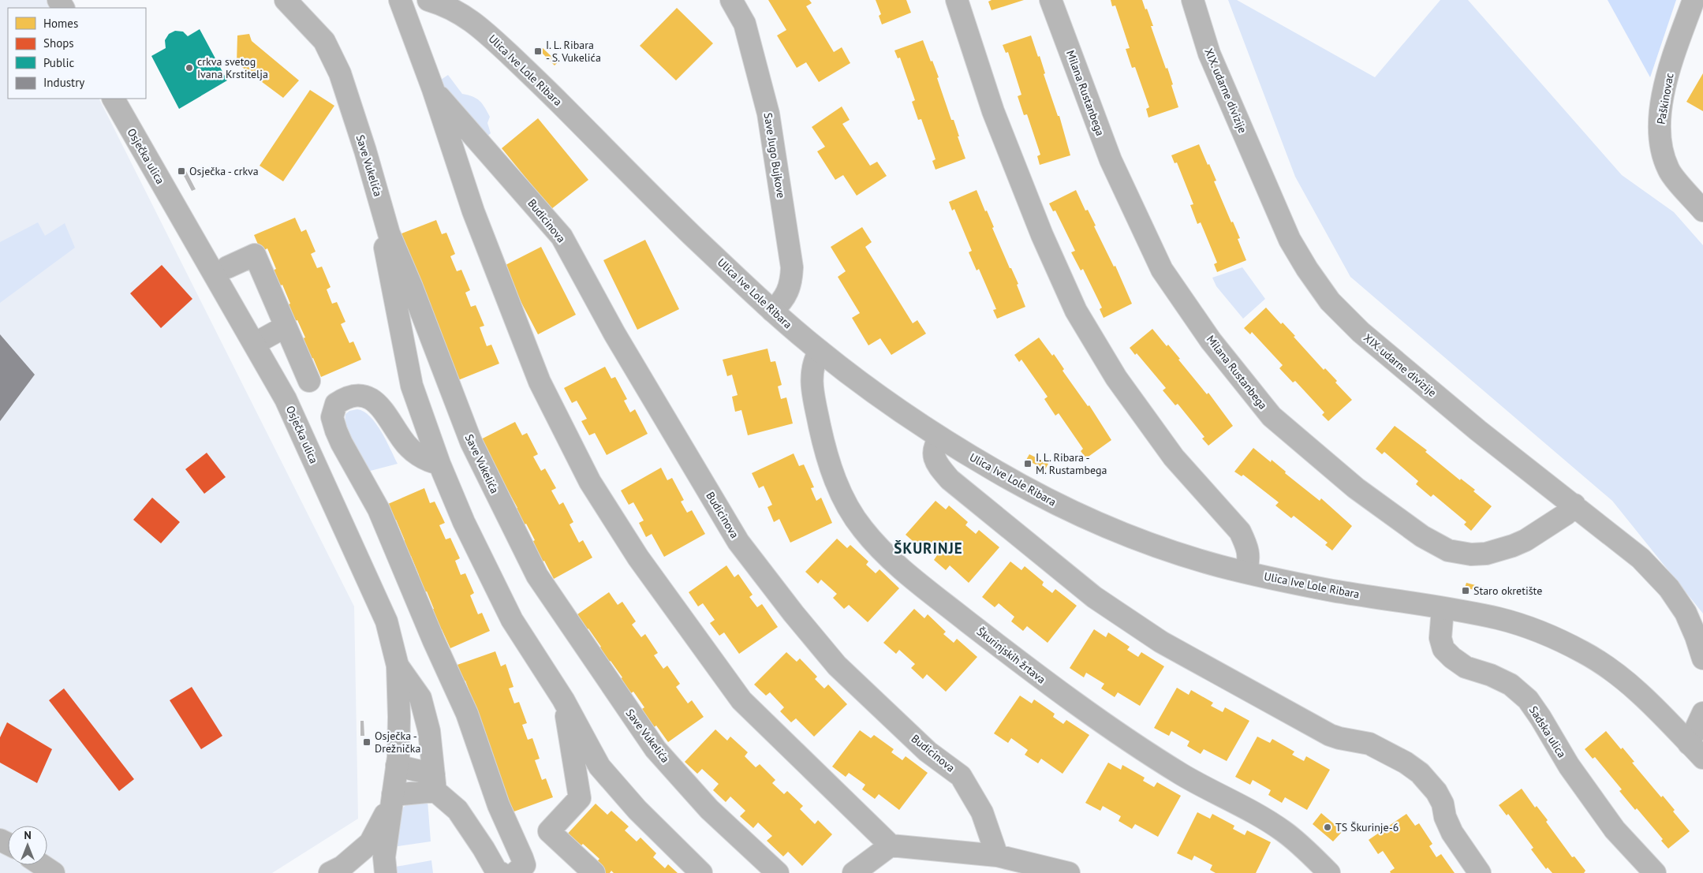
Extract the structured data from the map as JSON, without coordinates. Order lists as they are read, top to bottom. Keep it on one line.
{"streets":{"street":["Ulica Ive Lole Ribara","XIX. udarne divizije","Milana Rustanbega","Paškinovac","Save Jugo Bujkove","Osječka ulica","Save Vukelića","Budicinova","Škurinjskih žrtava","Sadska ulica"]},"crossings":[["Ulica Ive Lole Ribara","Save Jugo Bujkove"],["Ulica Ive Lole Ribara","Škurinjskih žrtava"],["Ulica Ive Lole Ribara","Sadska ulica"],["XIX. udarne divizije","Milana Rustanbega"]],"districts":["ŠKURINJE"],"places":{"transit":["I. L. Ribara - S. Vukelića","Osječka - crkva","I. L. Ribara - M. Rustambega","Staro okretište","Osječka - Drežnička"],"other":["crkva svetog Ivana Krstitelja","TS Škurinje-6"]},"legend":["Homes","Shops","Public","Industry"],"north":"top"}
